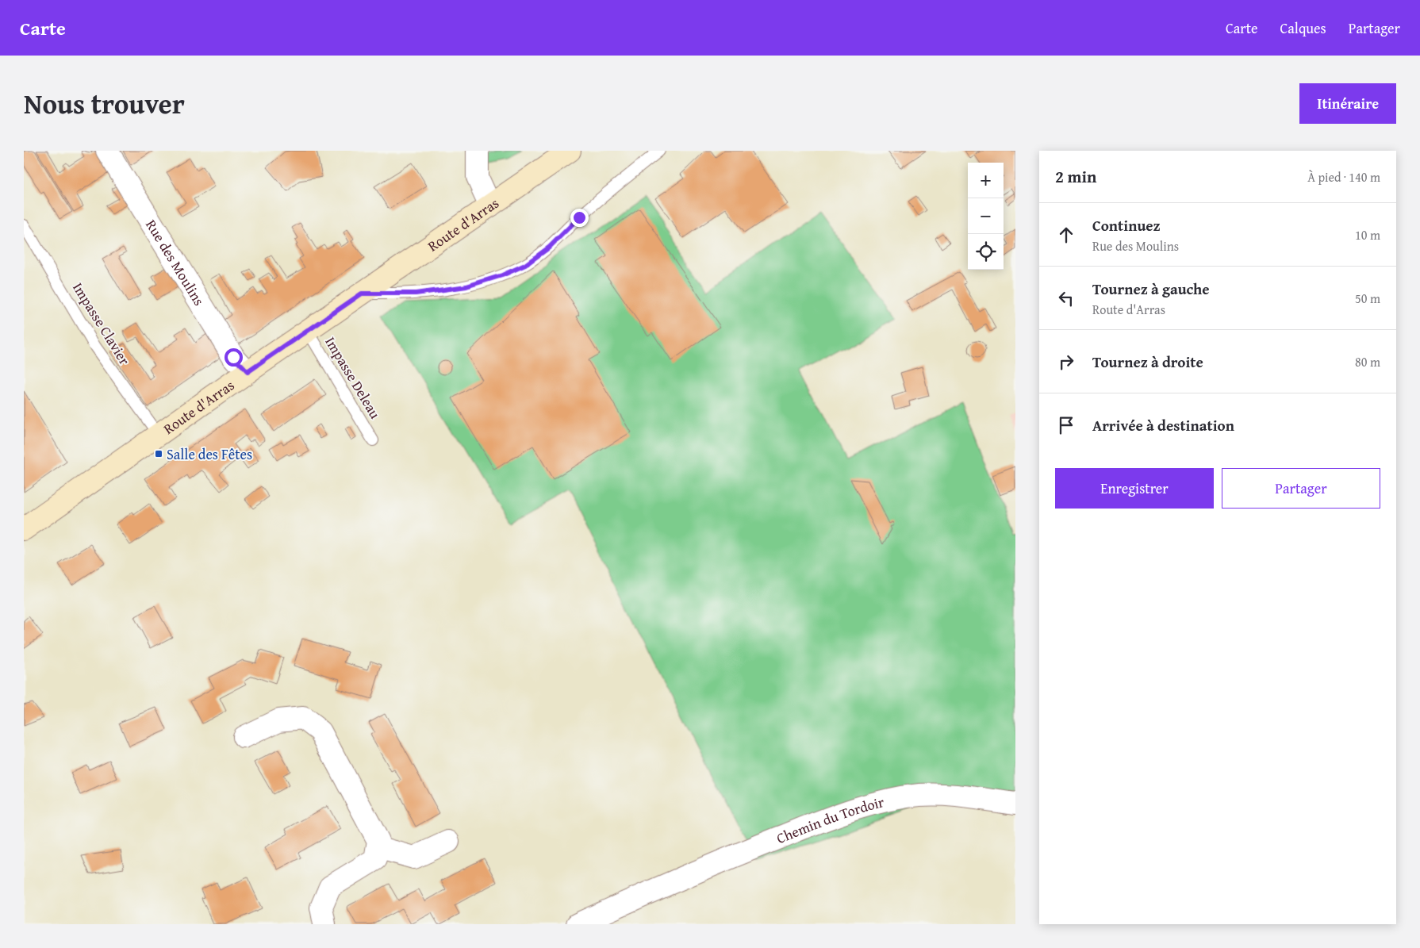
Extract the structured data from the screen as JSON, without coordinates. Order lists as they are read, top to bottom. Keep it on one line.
{"streets":{"main road":["Route d'Arras"],"street":["Rue des Moulins","Chemin du Tordoir"],"lane":["Impasse Clavier","Impasse Deleau"]},"crossings":[["Route d'Arras","Rue des Moulins"],["Route d'Arras","Impasse Clavier"],["Route d'Arras","Impasse Deleau"]],"places":{"transit":["Salle des Fêtes"]},"page":{"header":"Carte","nav":["Carte","Calques","Partager"],"title":"Nous trouver","buttons":["Itinéraire",["Enregistrer","Partager"]],"heading":["2 min","À pied · 140 m"],"map_buttons":["+","−"],"list":[["Continuez","Rue des Moulins","10 m"],["Tournez à gauche","Route d'Arras","50 m"],["Tournez à droite","80 m"],"Arrivée à destination"]}}
